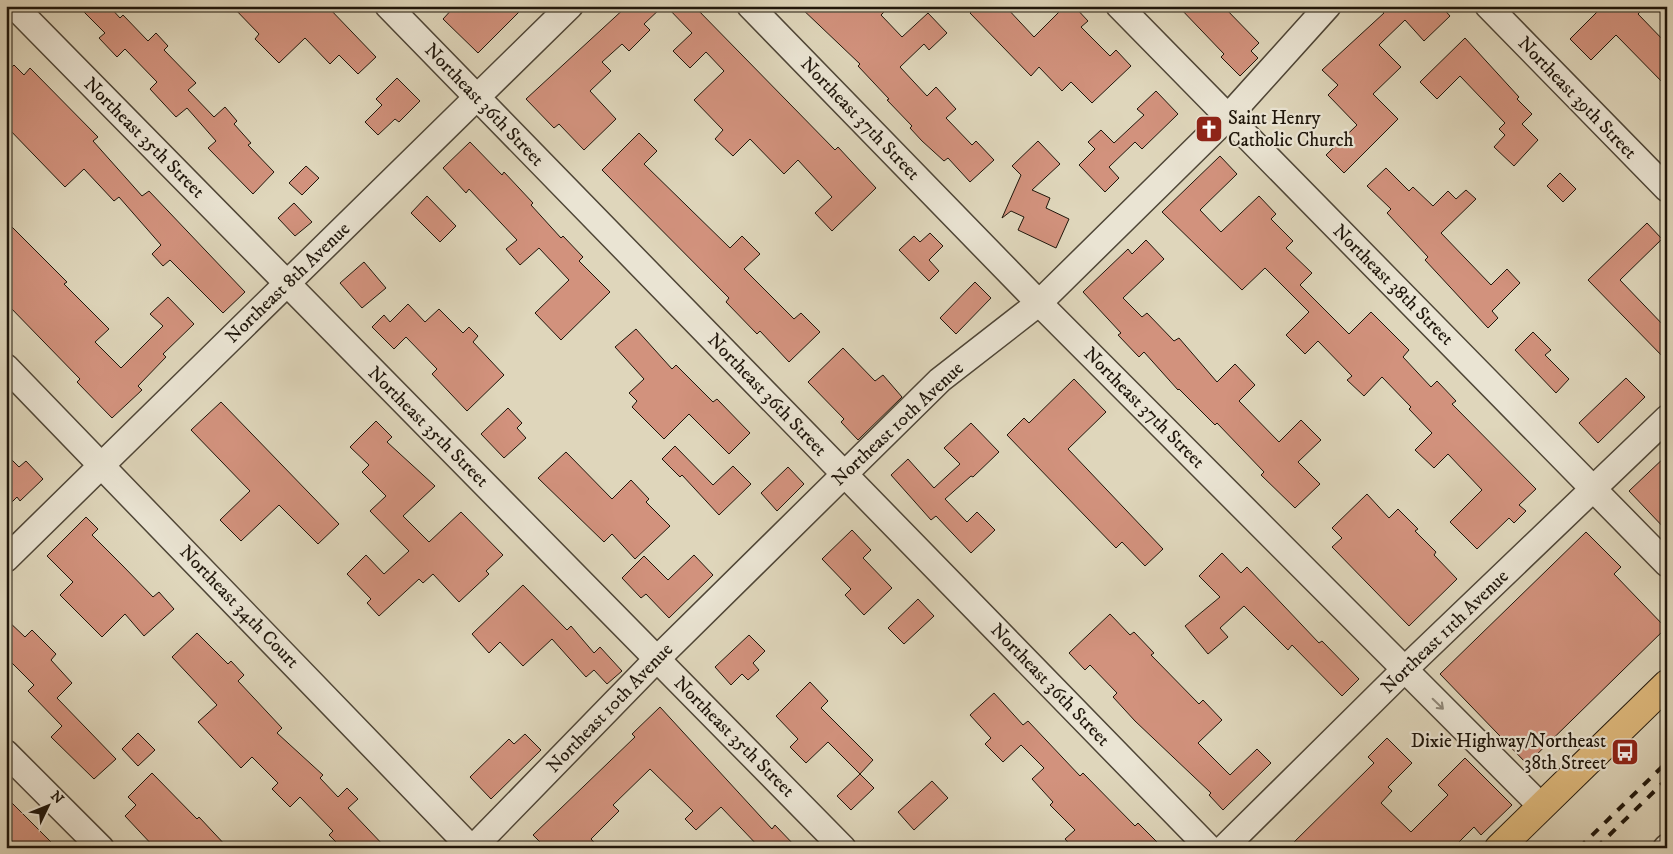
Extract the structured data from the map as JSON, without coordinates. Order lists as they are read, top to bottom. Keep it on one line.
{"streets":{"street":["Northeast 39th Street","Northeast 36th Street","Northeast 37th Street","Northeast 35th Street","Northeast 8th Avenue","Northeast 38th Street","Northeast 10th Avenue","Northeast 34th Court","Northeast 11th Avenue"]},"crossings":[["Northeast 36th Street","Northeast 8th Avenue"],["Northeast 36th Street","Northeast 10th Avenue"],["Northeast 37th Street","Northeast 10th Avenue"],["Northeast 37th Street","Northeast 11th Avenue"],["Northeast 35th Street","Northeast 8th Avenue"],["Northeast 35th Street","Northeast 10th Avenue"],["Northeast 8th Avenue","Northeast 34th Court"],["Northeast 38th Street","Northeast 10th Avenue"],["Northeast 38th Street","Northeast 11th Avenue"],["Northeast 10th Avenue","Northeast 34th Court"]],"places":{"church":["Saint Henry Catholic Church"],"bus stop":["Dixie Highway/Northeast 38th Street"]},"north":"top right"}
